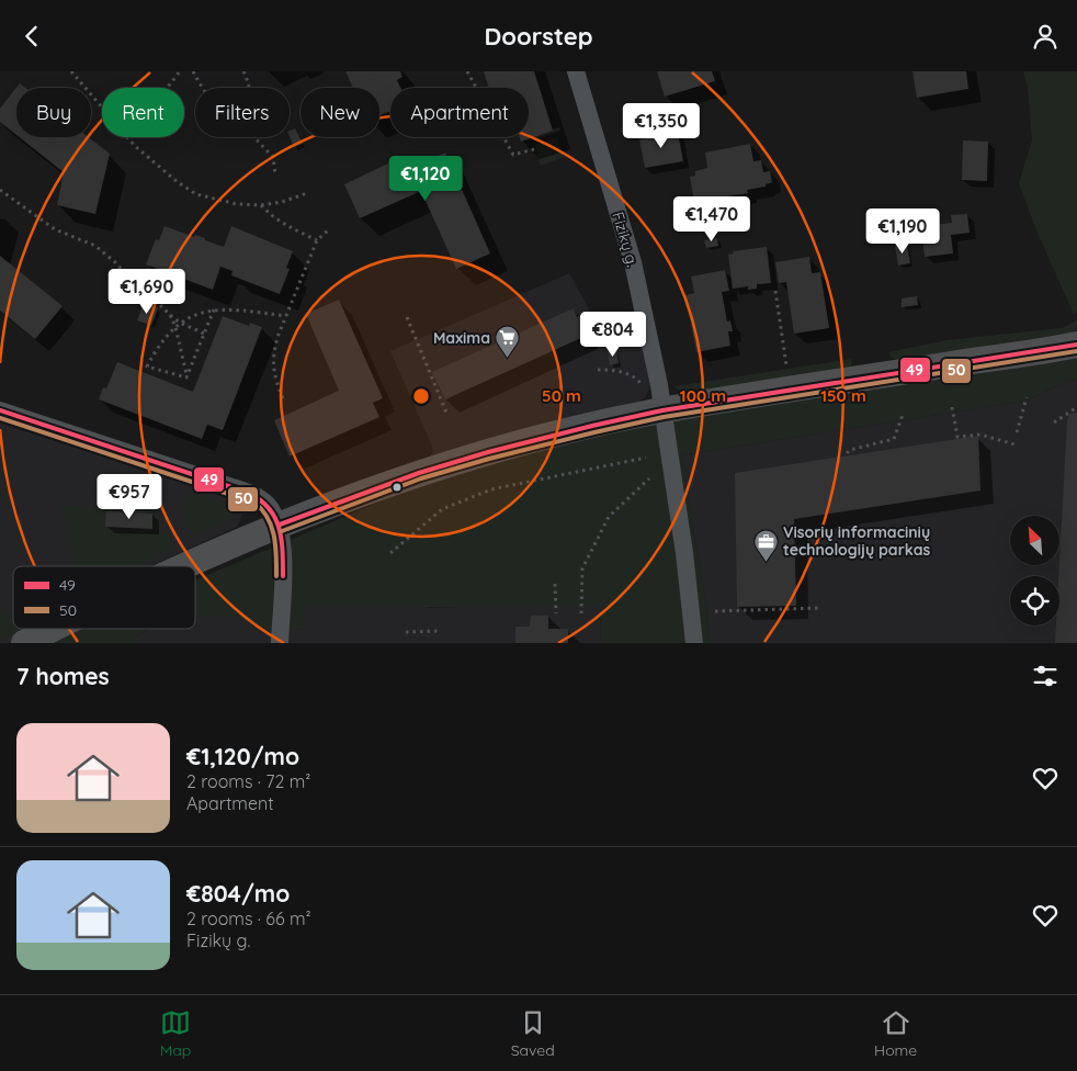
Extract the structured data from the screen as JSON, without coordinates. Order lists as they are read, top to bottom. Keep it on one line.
{"streets":{"street":["Fizikų g."]},"places":{"supermarket":["Maxima"],"office":["Visorių informacinių technologijų parkas"]},"lines":["transit line 49","transit line 50"],"legend":["49","50"],"north":"top left","page":{"header":"Doorstep","chip":["Buy","Rent","Filters","New","Apartment"],"price":["€1,350","€1,120","€1,470","€1,190","€1,690","€804","€957"],"heading":"7 homes","list":[{"name":"€1,120/mo","note":"2 rooms · 72 m² · Apartment"},{"name":"€804/mo","note":"2 rooms · 66 m² · Fizikų g."}],"tabs":["Map","Saved","Home"]},"rings":["50 m","100 m","150 m"]}
